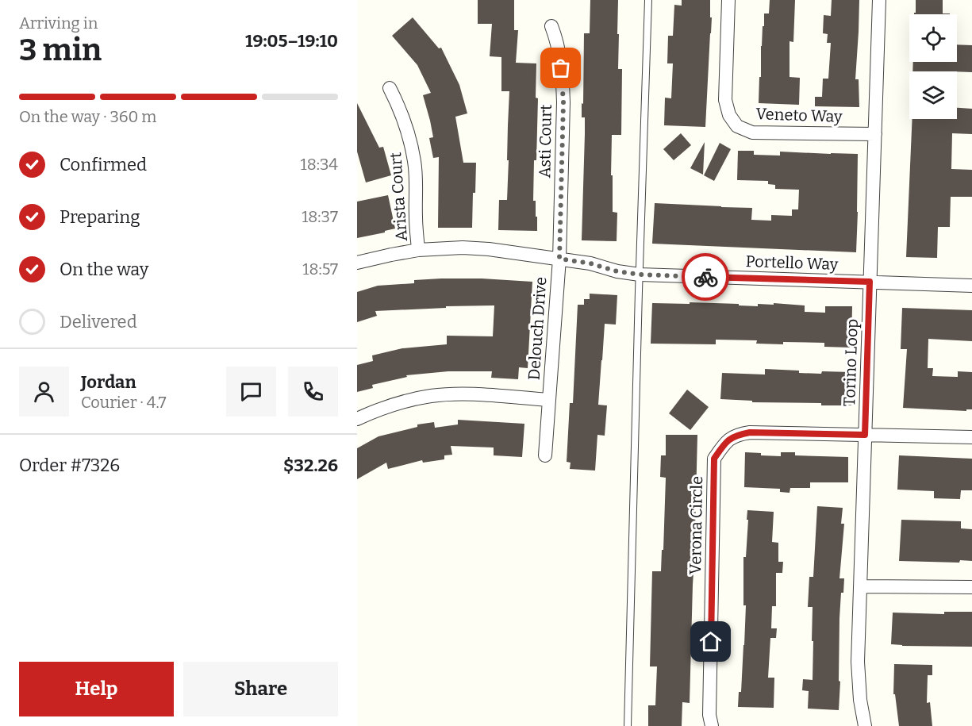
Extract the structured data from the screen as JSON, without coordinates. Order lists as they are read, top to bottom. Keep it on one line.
{"streets":{"street":["Veneto Way","Asti Court","Arista Court","Portello Way","Delouch Drive","Torino Loop","Verona Circle"]},"crossings":[["Veneto Way","Torino Loop"],["Asti Court","Portello Way"],["Asti Court","Delouch Drive"],["Arista Court","Portello Way"],["Portello Way","Delouch Drive"],["Portello Way","Torino Loop"],["Torino Loop","Verona Circle"]],"page":{"heading":["3 min","Arriving in","19:05–19:10"],"panel":["Jordan","Courier · 4.7","Order #7326","$32.26"],"bar":"On the way · 360 m","list":[["Confirmed","18:34"],["Preparing","18:37"],["On the way","18:57"],"Delivered"],"buttons":["Help","Share"]}}
